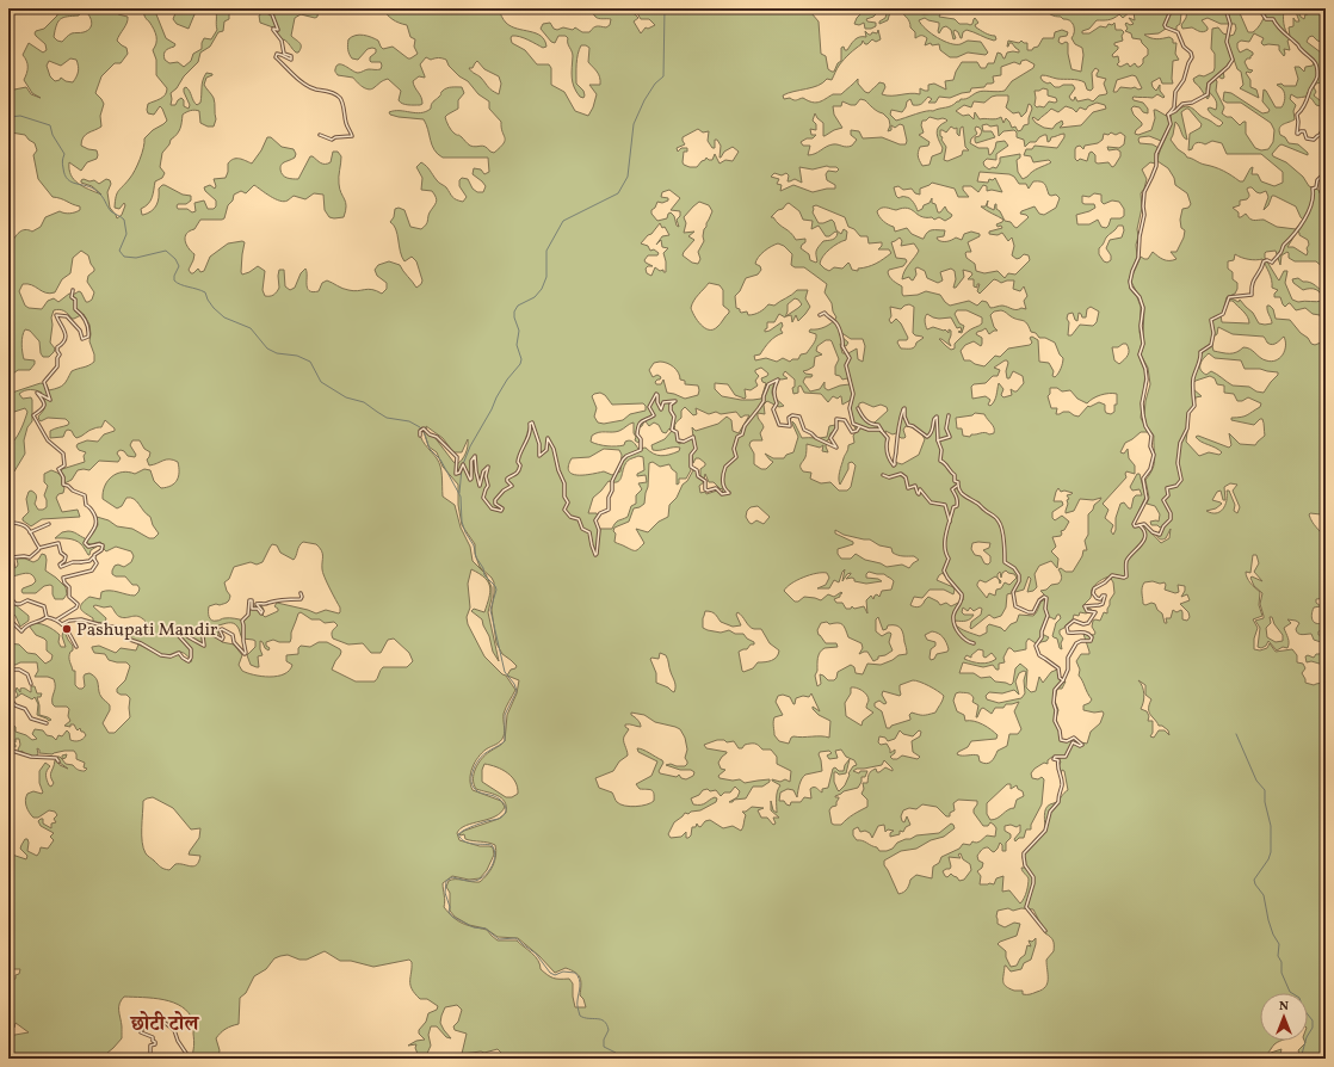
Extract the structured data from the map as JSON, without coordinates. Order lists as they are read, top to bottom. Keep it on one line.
{"districts":["छोटी टोल"],"places":["Pashupati Mandir"],"north":"top"}
